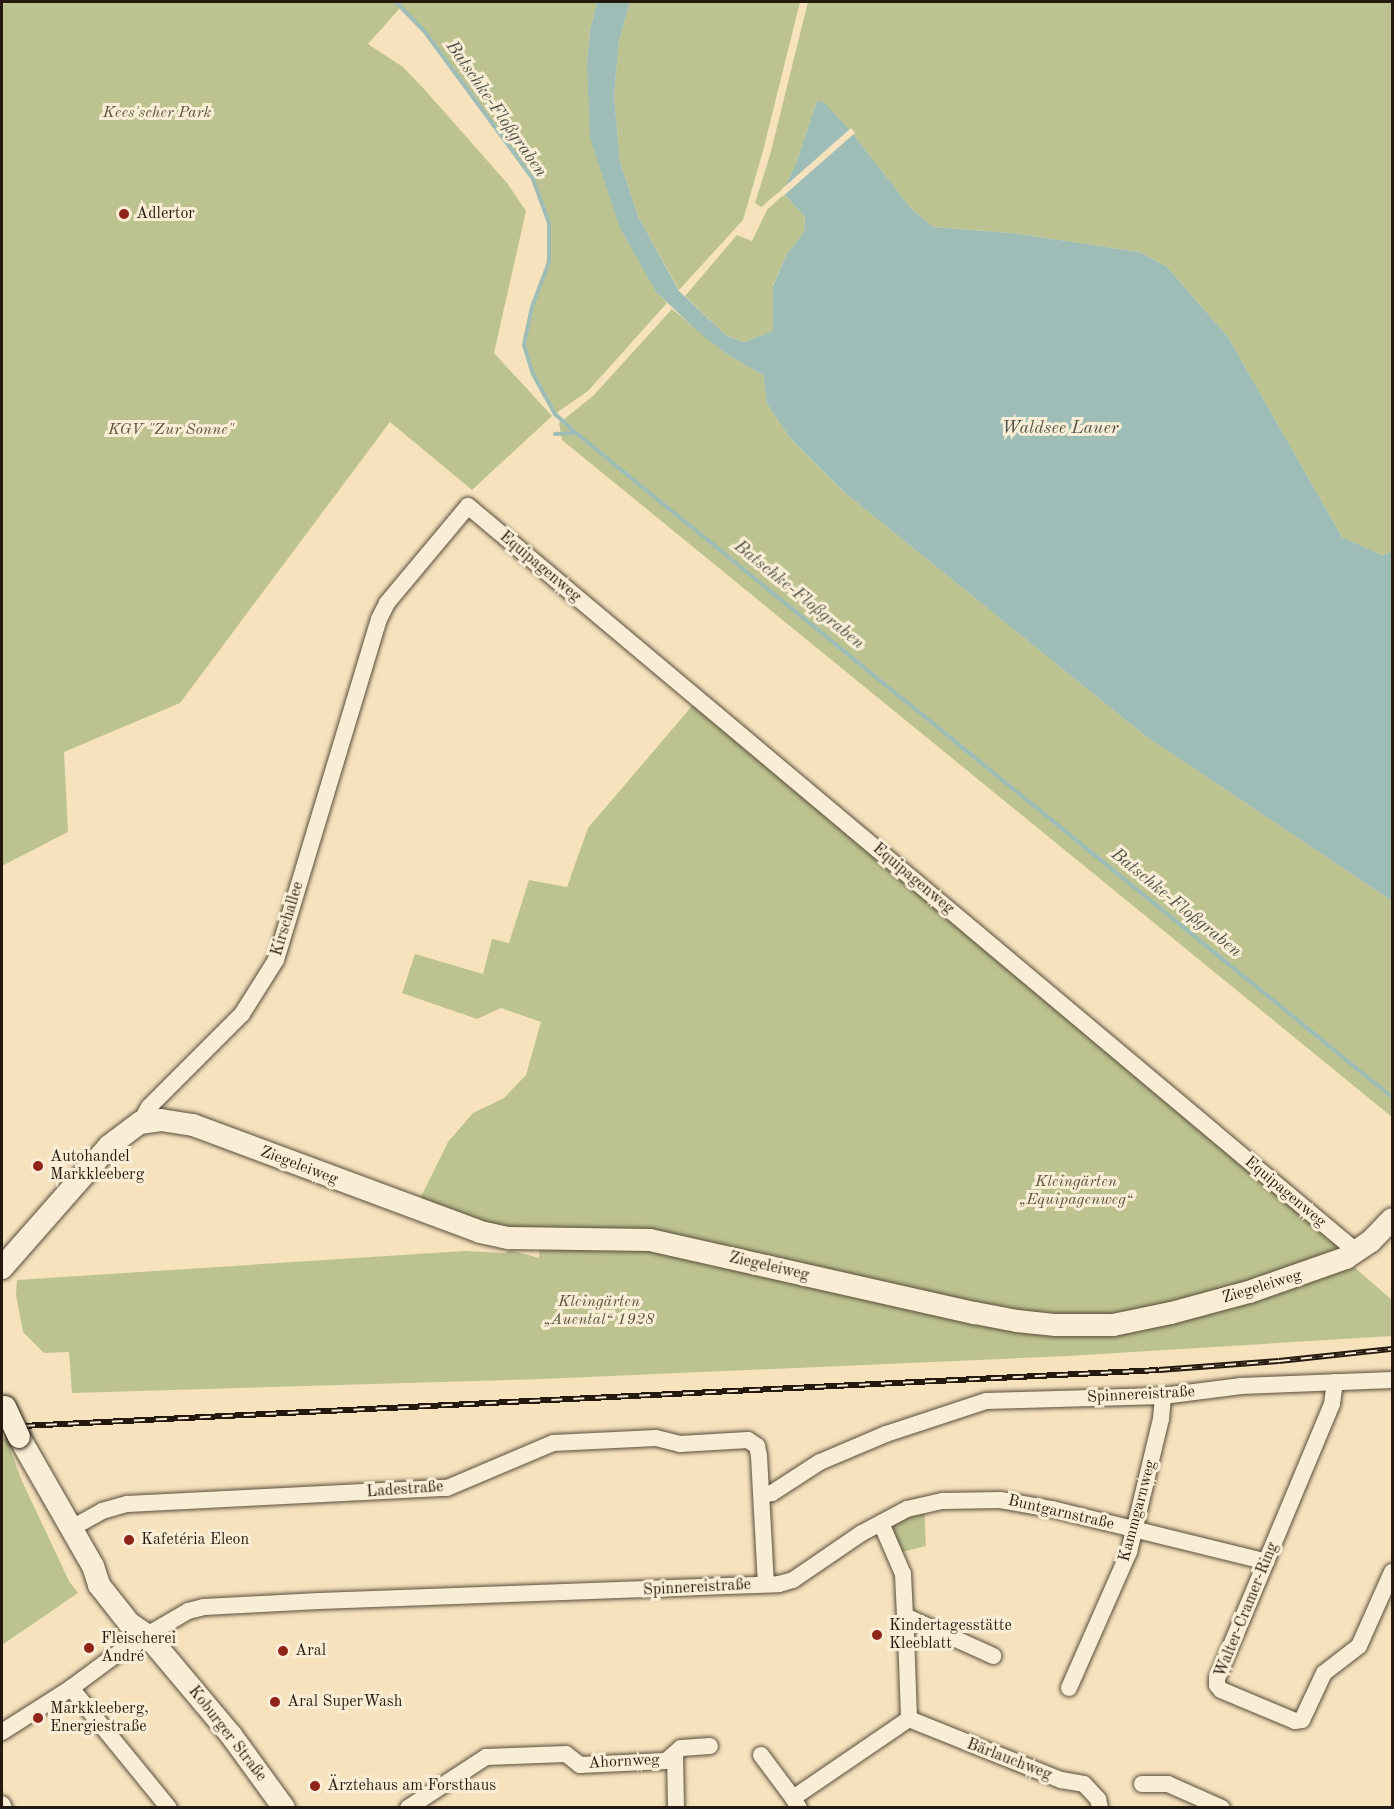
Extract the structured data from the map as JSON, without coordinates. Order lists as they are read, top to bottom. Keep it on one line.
{"streets":{"main road":["Kirschallee","Ziegeleiweg","Koburger Straße"],"street":["Equipagenweg","Spinnereistraße","Ladestraße","Kammgarnweg","Buntgarnstraße","Walter-Cramer-Ring","Bärlauchweg","Ahornweg"]},"crossings":[["Equipagenweg","Kirschallee"],["Equipagenweg","Ziegeleiweg"],["Kirschallee","Ziegeleiweg"],["Spinnereistraße","Ladestraße"],["Spinnereistraße","Kammgarnweg"],["Spinnereistraße","Buntgarnstraße"],["Spinnereistraße","Walter-Cramer-Ring"],["Spinnereistraße","Koburger Straße"],["Ladestraße","Koburger Straße"],["Kammgarnweg","Buntgarnstraße"],["Buntgarnstraße","Walter-Cramer-Ring"]],"water":["Batschke‐Floßgraben","Waldsee Lauer"],"parks":["Kees'scher Park","KGV \"Zur Sonne\"","Kleingärten „Equipagenweg“","Kleingärten „Auental“ 1928"],"places":["Adlertor","Autohandel Markkleeberg","Kafetéria Eleon","Kindertagesstätte Kleeblatt","Fleischerei André","Aral","Aral SuperWash","Markkleeberg, Energiestraße","Ärztehaus am Forsthaus"]}
